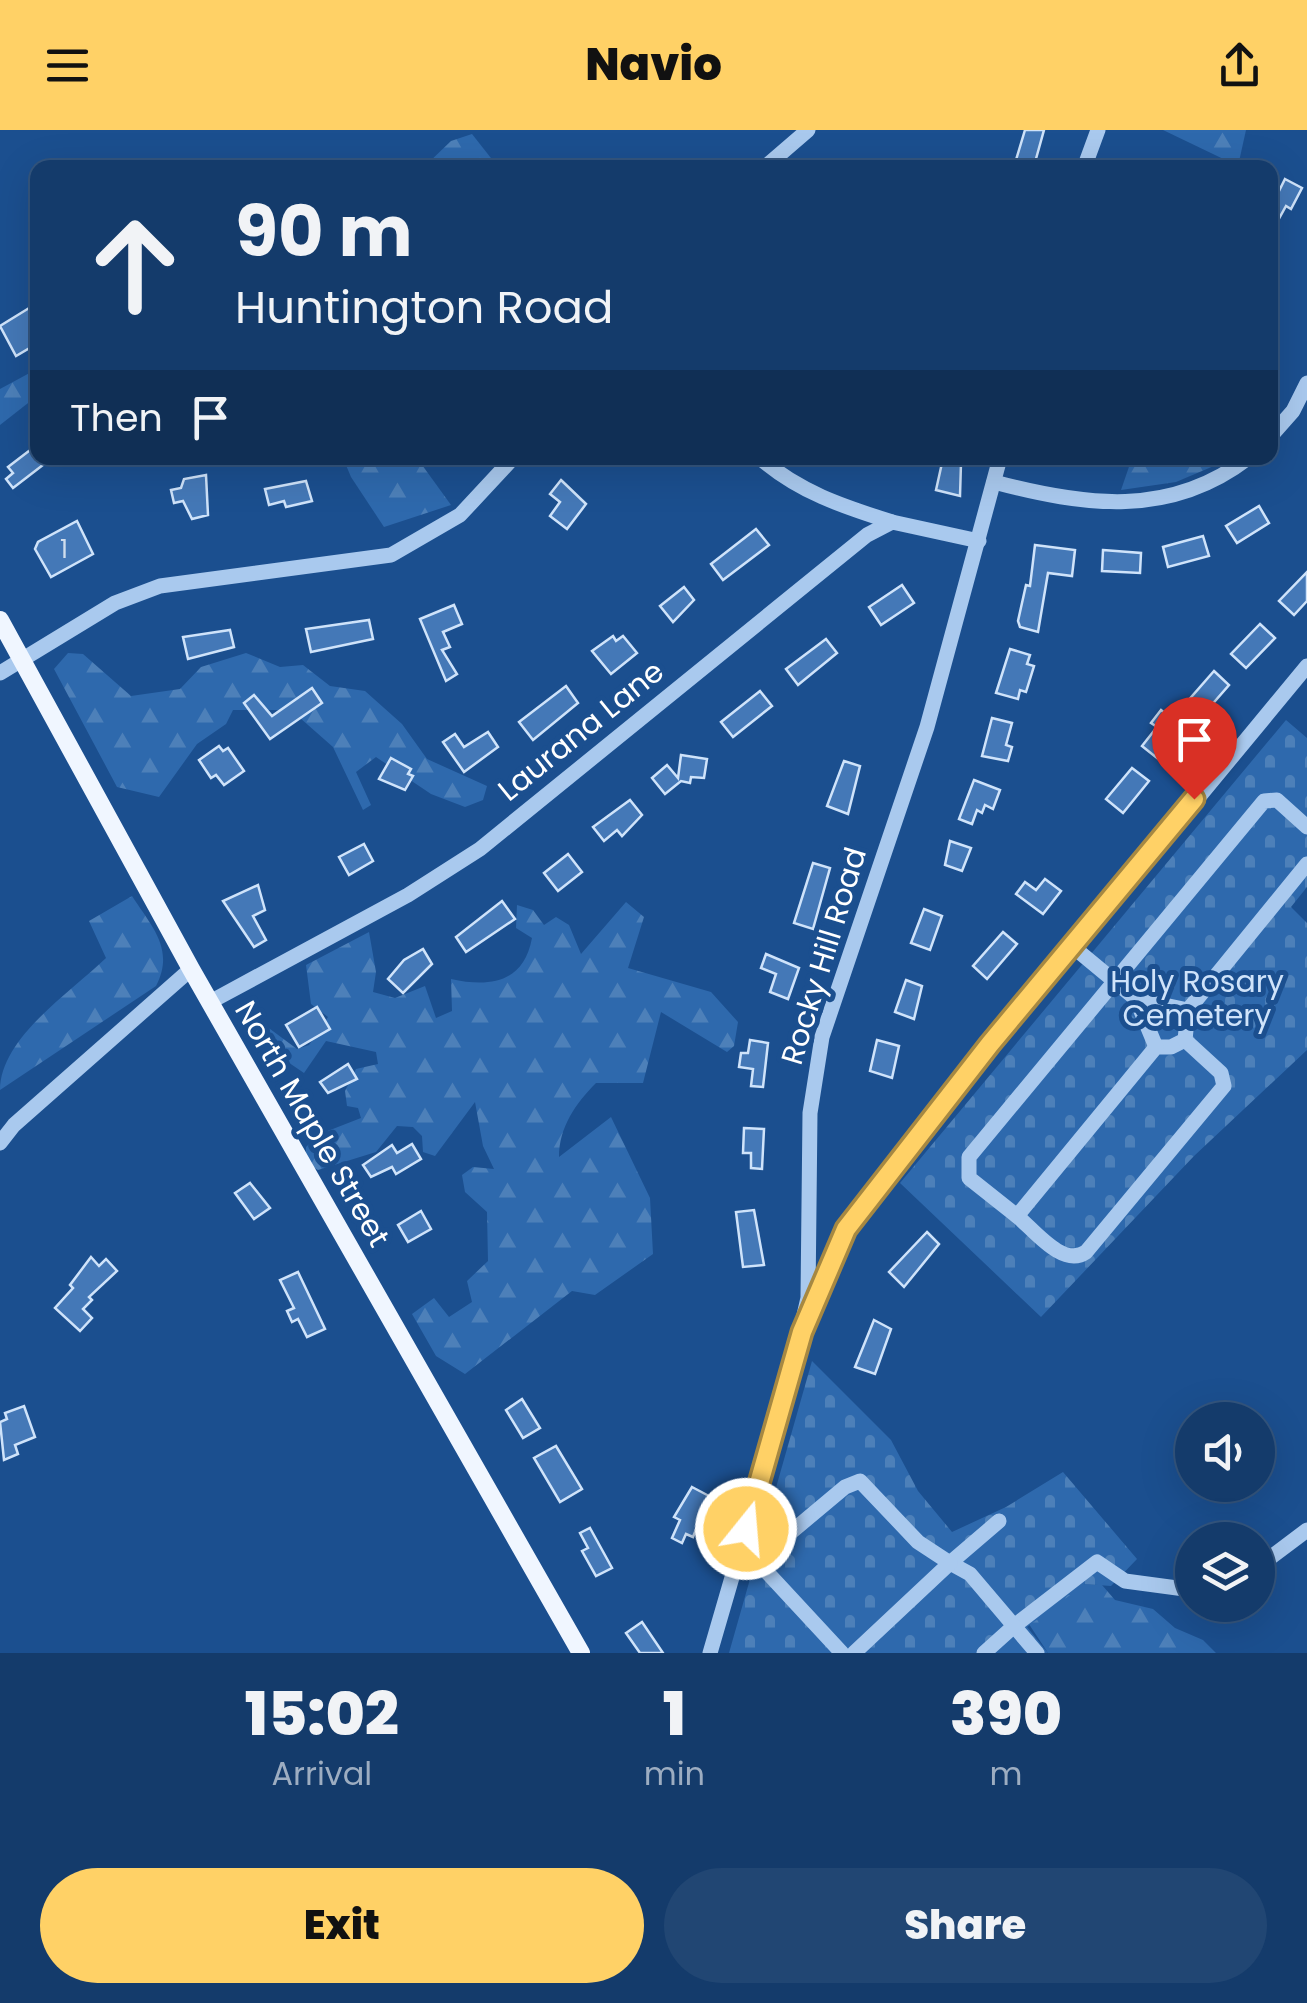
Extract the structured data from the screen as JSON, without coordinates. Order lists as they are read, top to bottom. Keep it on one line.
{"streets":{"main road":["North Maple Street"],"street":["Laurana Lane","Rocky Hill Road"]},"crossings":[["Laurana Lane","North Maple Street"]],"parks":["Holy Rosary Cemetery"],"house_numbers":["1"],"page":{"header":"Navio","turn":["90 m","Huntington Road"],"then":"Then","eta":["15:02","Arrival","1","min","390","m"],"buttons":["Exit","Share"]}}
